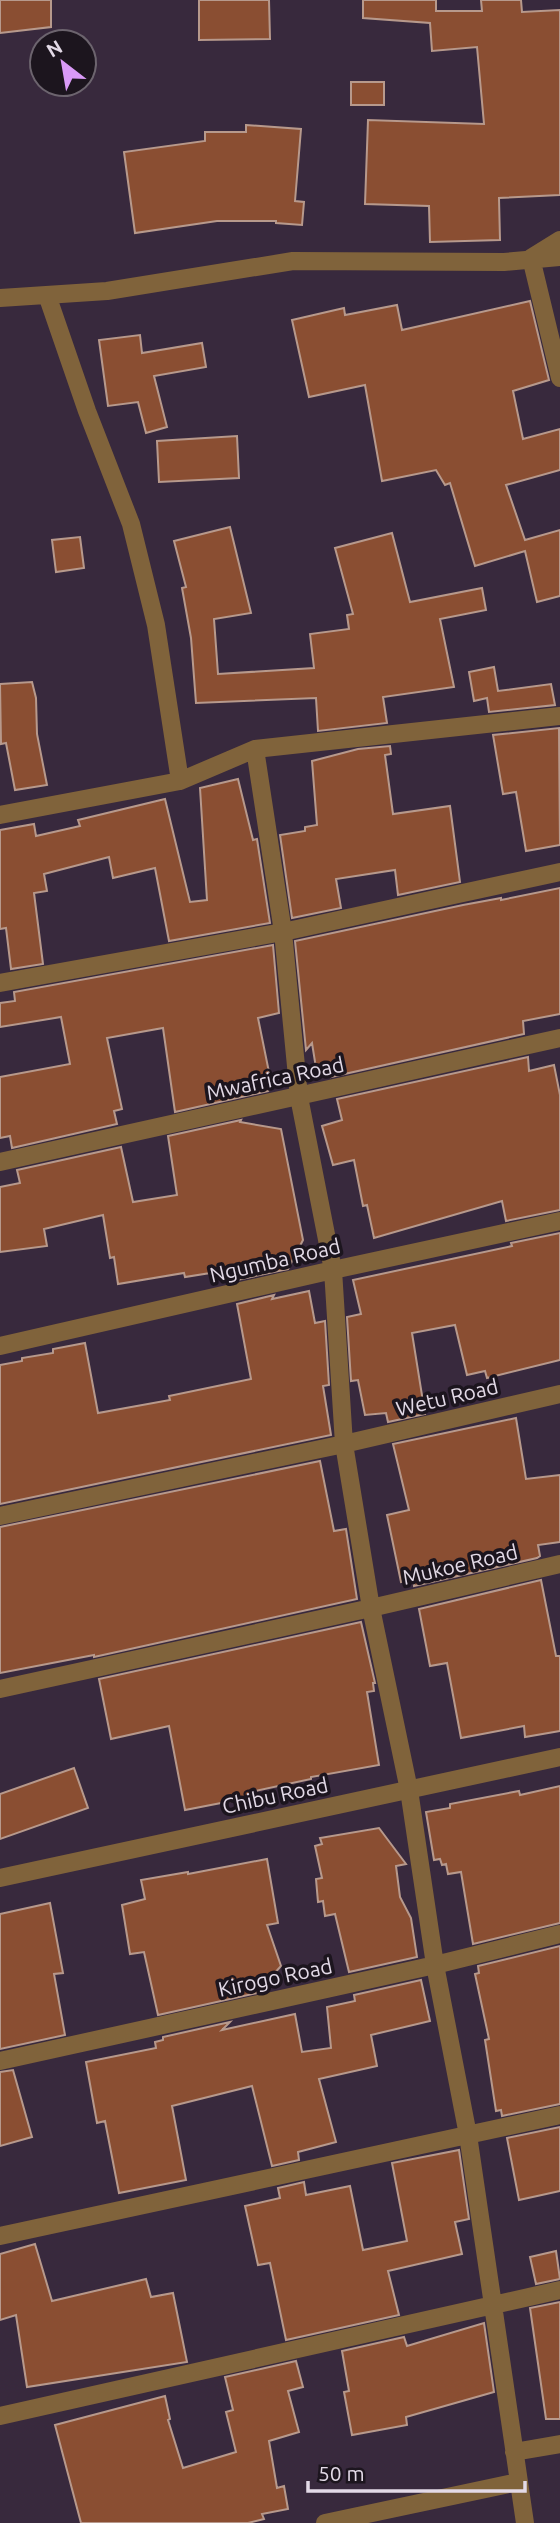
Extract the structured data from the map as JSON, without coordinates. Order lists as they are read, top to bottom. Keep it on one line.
{"streets":{"street":["Mwafrica Road","Ngumba Road","Wetu Road","Mukoe Road","Chibu Road","Kirogo Road"]},"scale_bar":"50 m","north":"top left"}
